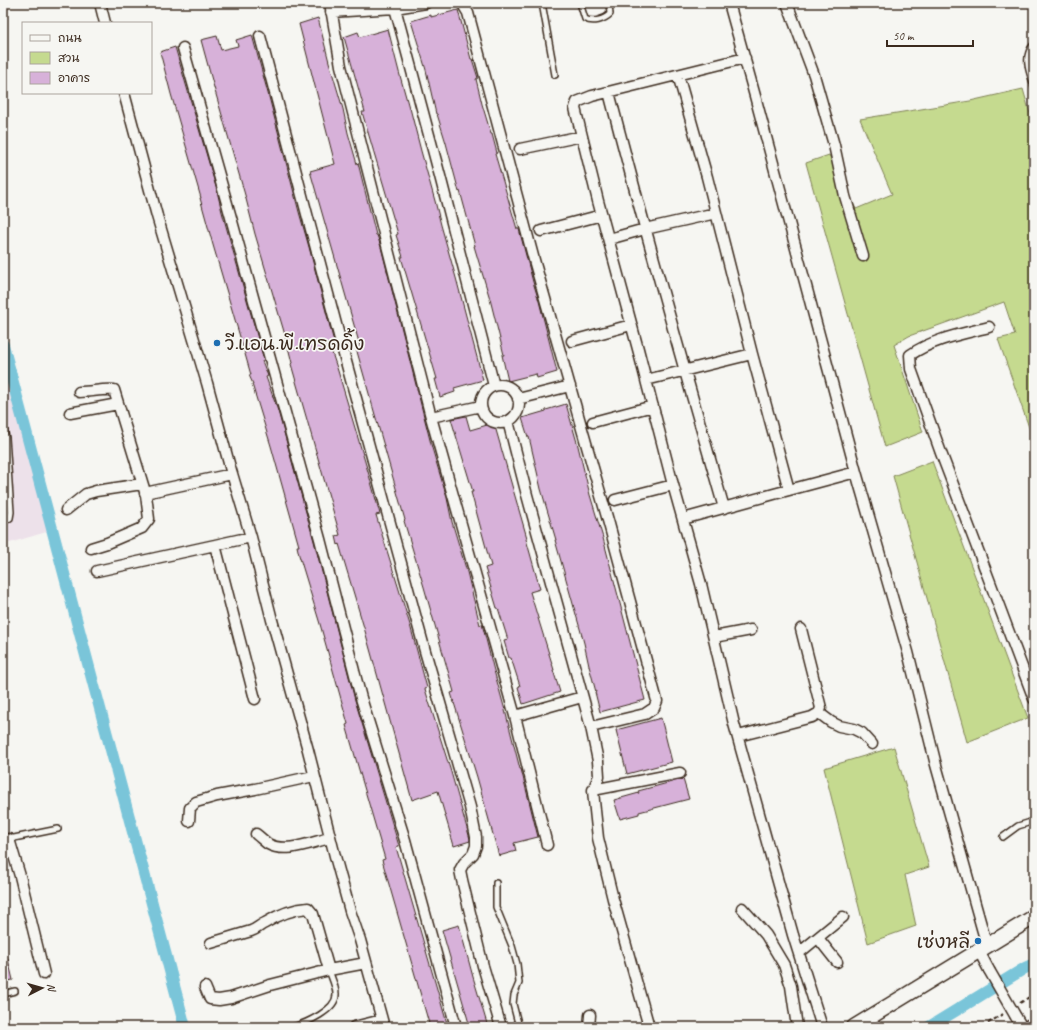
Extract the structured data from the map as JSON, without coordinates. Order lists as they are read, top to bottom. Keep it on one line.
{"places":["วี.แอน.พี.เทรดดิ้ง","เซ่งหลี"],"legend":["ถนน","สวน","อาคาร"],"scale_bar":"50 m","north":"right"}
